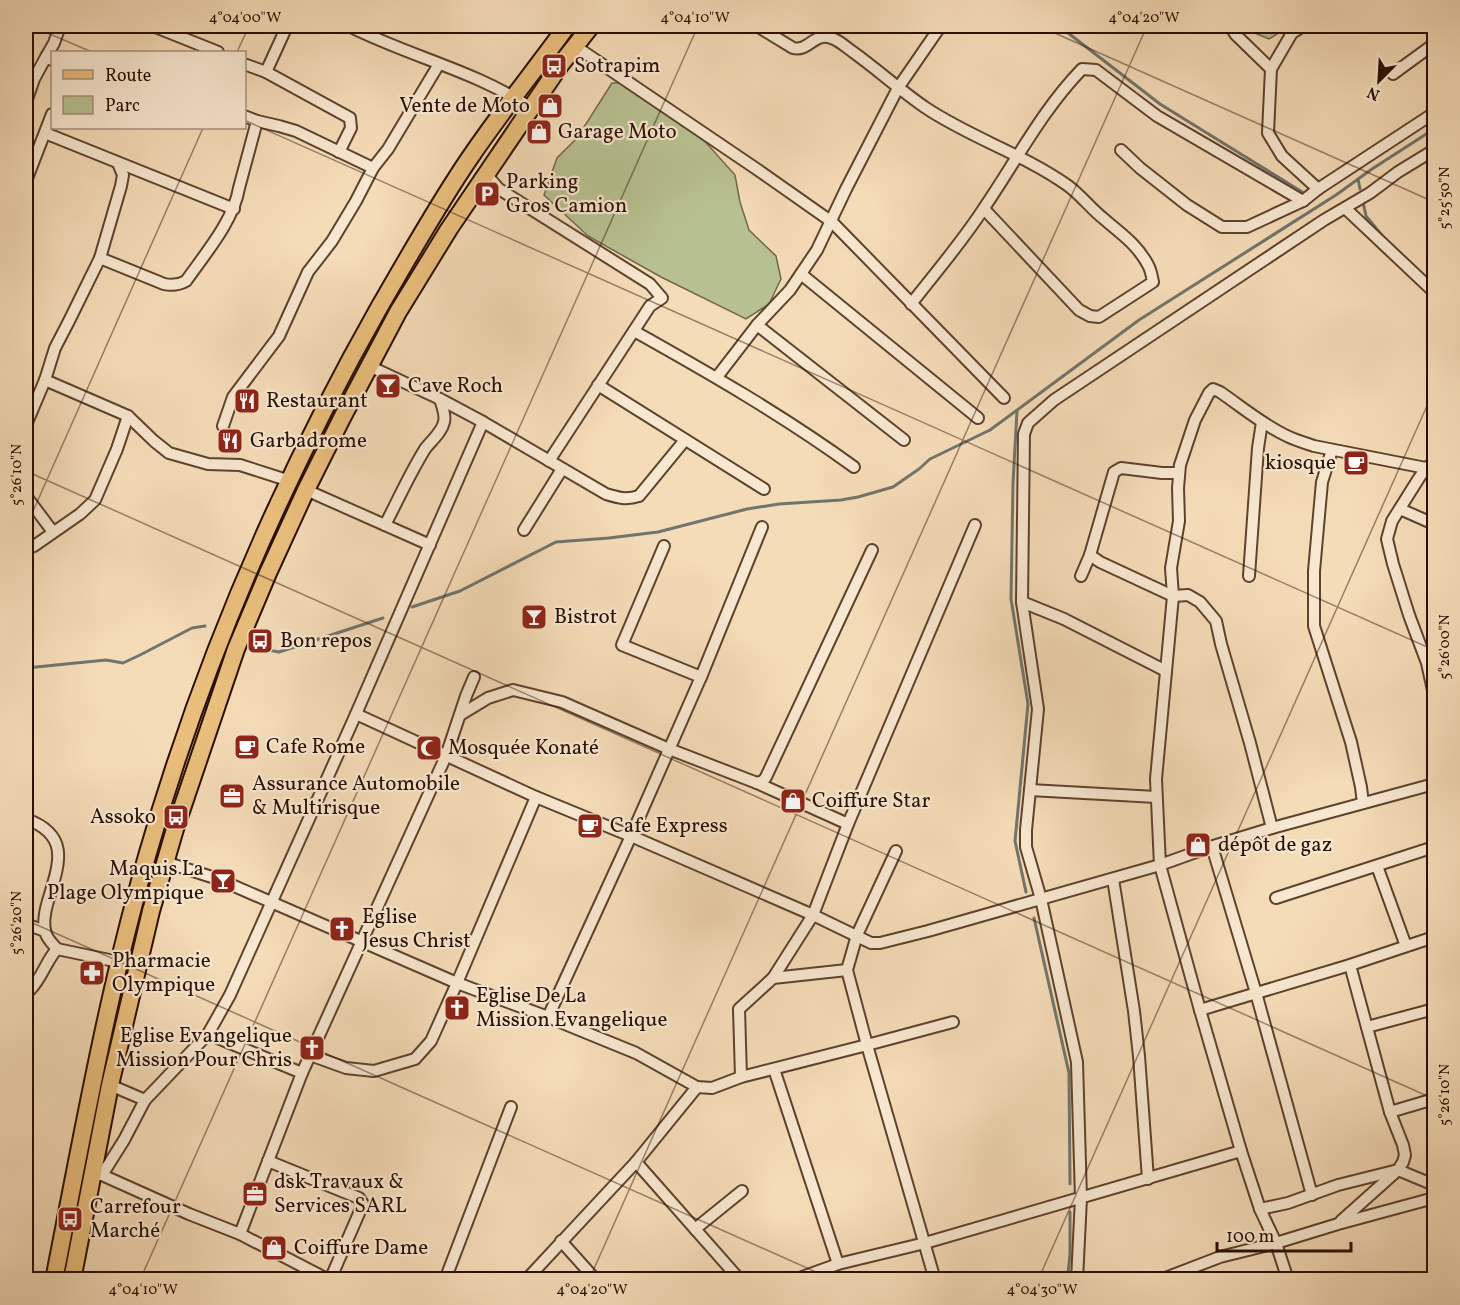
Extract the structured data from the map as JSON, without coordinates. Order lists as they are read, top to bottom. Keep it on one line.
{"places":{"bus stop":["Sotrapim","Bon repos","Assoko","Carrefour Marché"],"shop":["Vente de Moto","Garage Moto","Coiffure Star","dépôt de gaz","Coiffure Dame"],"parking":["Parking Gros Camion"],"bar":["Cave Roch","Bistrot","Maquis La Plage Olympique"],"restaurant":["Restaurant","Garbadrome"],"cafe":["kiosque","Cafe Rome","Cafe Express"],"mosque":["Mosquée Konaté"],"office":["Assurance Automobile & Multirisque","dsk Travaux & Services SARL"],"church":["Eglise Jesus Christ","Eglise De La Mission Evangelique","Eglise Evangelique Mission Pour Chris"],"pharmacy":["Pharmacie Olympique"]},"legend":["Route","Parc"],"scale_bar":"100 m","north":"bottom left","coordinates":["4°04'00\"W","4°04'10\"W","4°04'20\"W","5°25'50\"N","5°26'10\"N","5°26'00\"N","5°26'20\"N","4°04'30\"W"]}
